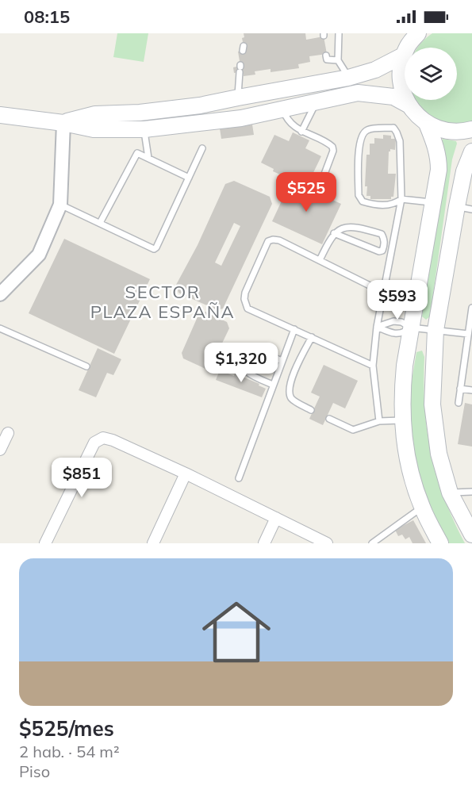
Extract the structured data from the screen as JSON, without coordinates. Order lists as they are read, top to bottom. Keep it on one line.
{"districts":["SECTOR PLAZA ESPAÑA"],"page":{"status":"08:15","price":["$525","$593","$1,320","$851"],"list":[{"name":"$525/mes","note":"2 hab. · 54 m² · Piso"}]}}
